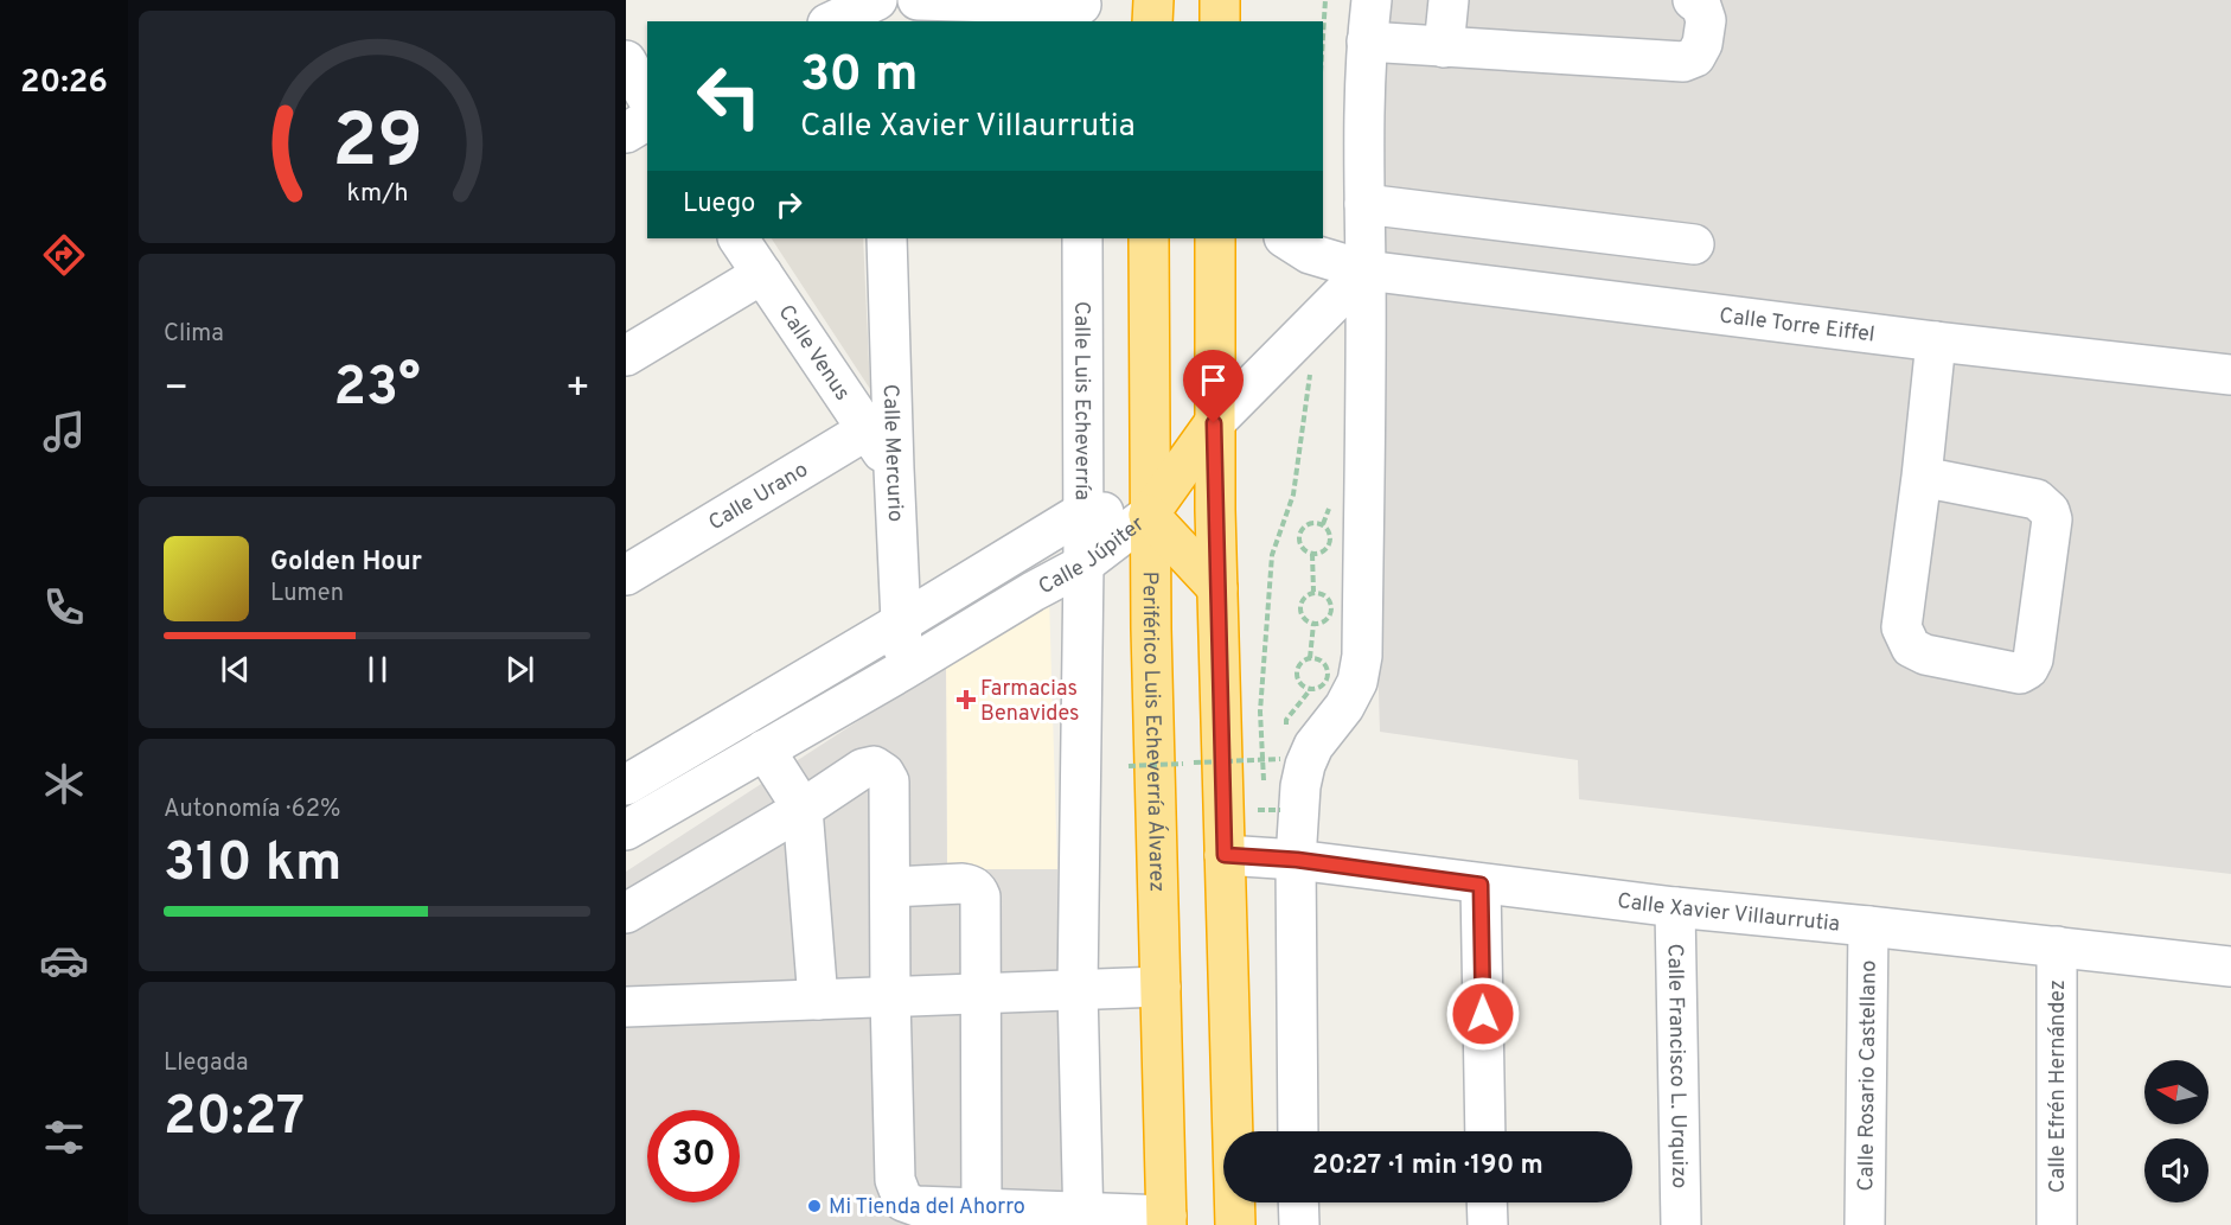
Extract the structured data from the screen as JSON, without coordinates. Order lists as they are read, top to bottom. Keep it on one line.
{"streets":{"highway":["Periférico Luis Echeverría Álvarez"],"street":["Calle Torre Eiffel","Calle Venus","Calle Luis Echeverría","Calle Mercurio","Calle Urano","Calle Júpiter","Calle Xavier Villaurrutia","Calle Francisco L. Urquizo","Calle Rosario Castellano","Calle Efrén Hernández"]},"crossings":[["Calle Venus","Calle Mercurio"],["Calle Venus","Calle Urano"],["Calle Luis Echeverría","Calle Júpiter"],["Calle Mercurio","Calle Urano"],["Calle Mercurio","Calle Júpiter"],["Calle Júpiter","Periférico Luis Echeverría Álvarez"],["Calle Xavier Villaurrutia","Calle Francisco L. Urquizo"],["Calle Xavier Villaurrutia","Calle Rosario Castellano"],["Calle Xavier Villaurrutia","Calle Efrén Hernández"]],"places":{"health":["Farmacias Benavides"],"other":["Mi Tienda del Ahorro"]},"north":"left","page":{"tabs":"20:26","turn":["30 m","Calle Xavier Villaurrutia"],"then":"Luego","tile":["Clima",["Autonomía · 62%","310 km"],["Llegada","20:27"]],"heat":["−","23°","+"],"song":["Golden Hour","Lumen"],"limit":"30","trip":"20:27 · 1 min · 190 m","gauge":["29","km/h"]}}
